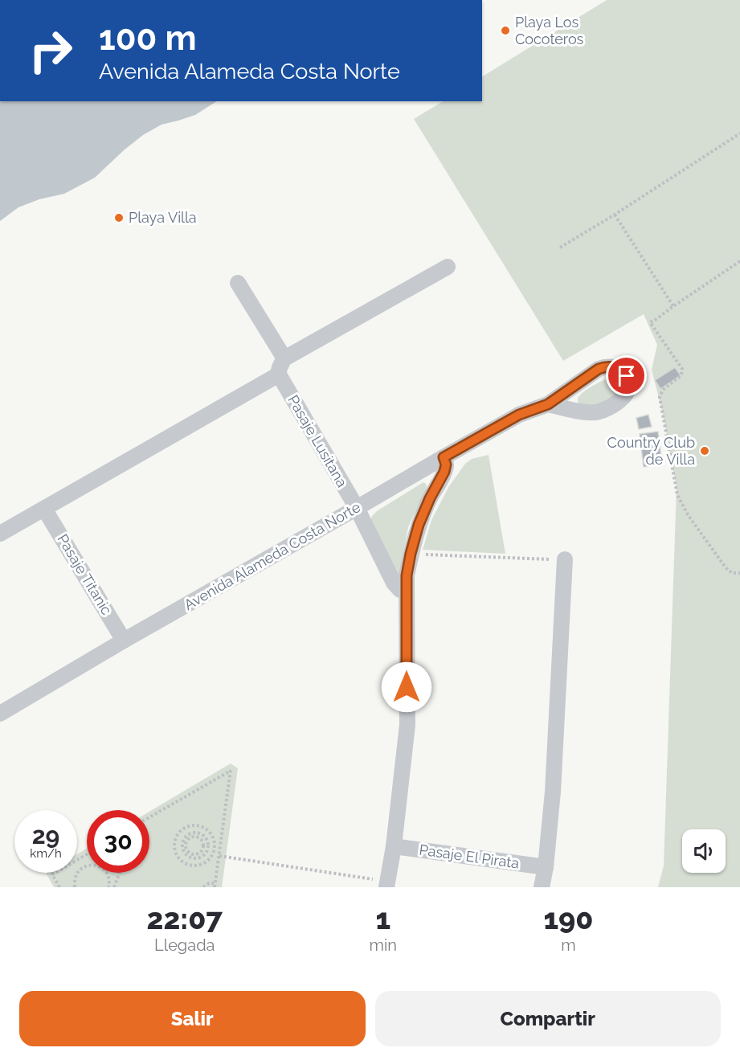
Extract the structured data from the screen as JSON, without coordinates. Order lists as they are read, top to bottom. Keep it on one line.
{"streets":{"street":["Pasaje Lusitana","Avenida Alameda Costa Norte","Pasaje Titanic","Pasaje El Pirata"]},"crossings":[["Pasaje Lusitana","Avenida Alameda Costa Norte"],["Avenida Alameda Costa Norte","Pasaje Titanic"]],"places":["Playa Los Cocoteros","Playa Villa","Country Club de Villa"],"page":{"turn":["100 m","Avenida Alameda Costa Norte"],"speed":"29 km/h","limit":"30","eta":["22:07","Llegada","1","min","190","m"],"buttons":["Salir","Compartir"]}}
